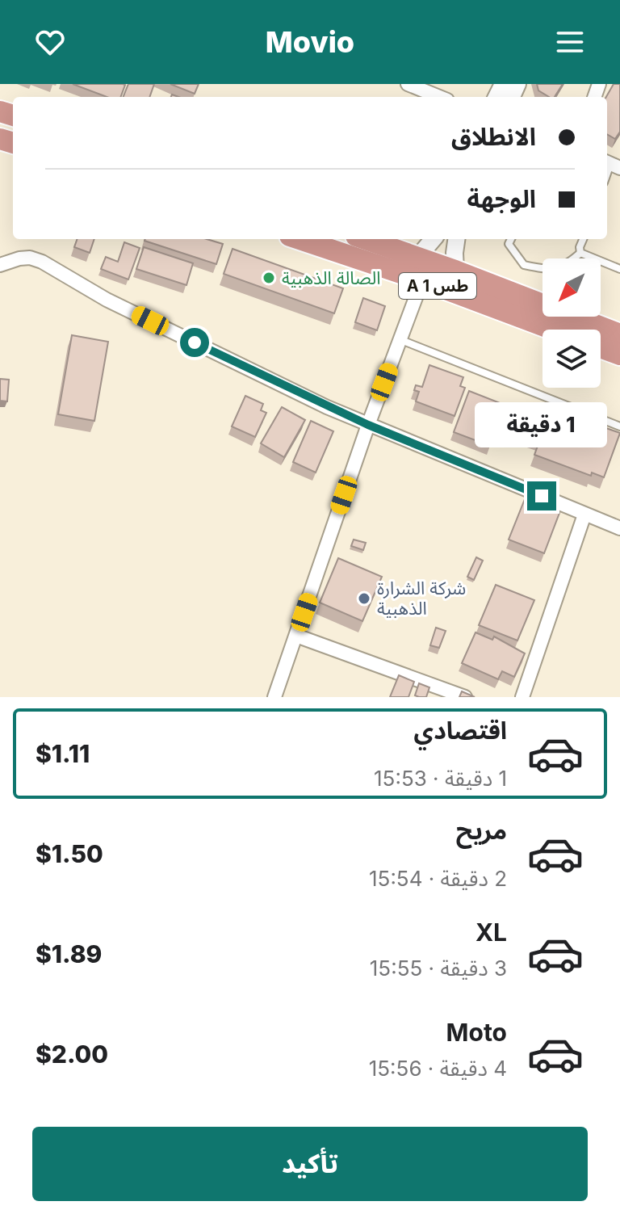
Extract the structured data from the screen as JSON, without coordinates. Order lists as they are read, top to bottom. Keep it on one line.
{"streets":{"highway":["A 1 طس"]},"places":["الصالة الذهبية","شركة الشرارة الذهبية"],"north":"bottom left","page":{"header":"Movio","banner":["الانطلاق","الوجهة"],"bubble":"1 دقيقة","list":[{"name":"اقتصادي","note":"1 دقيقة · 15:53","value":"$1.11"},{"name":"مريح","note":"2 دقيقة · 15:54","value":"$1.50"},{"name":"XL","note":"3 دقيقة · 15:55","value":"$1.89"},{"name":"Moto","note":"4 دقيقة · 15:56","value":"$2.00"}],"buttons":"تأكيد"}}
